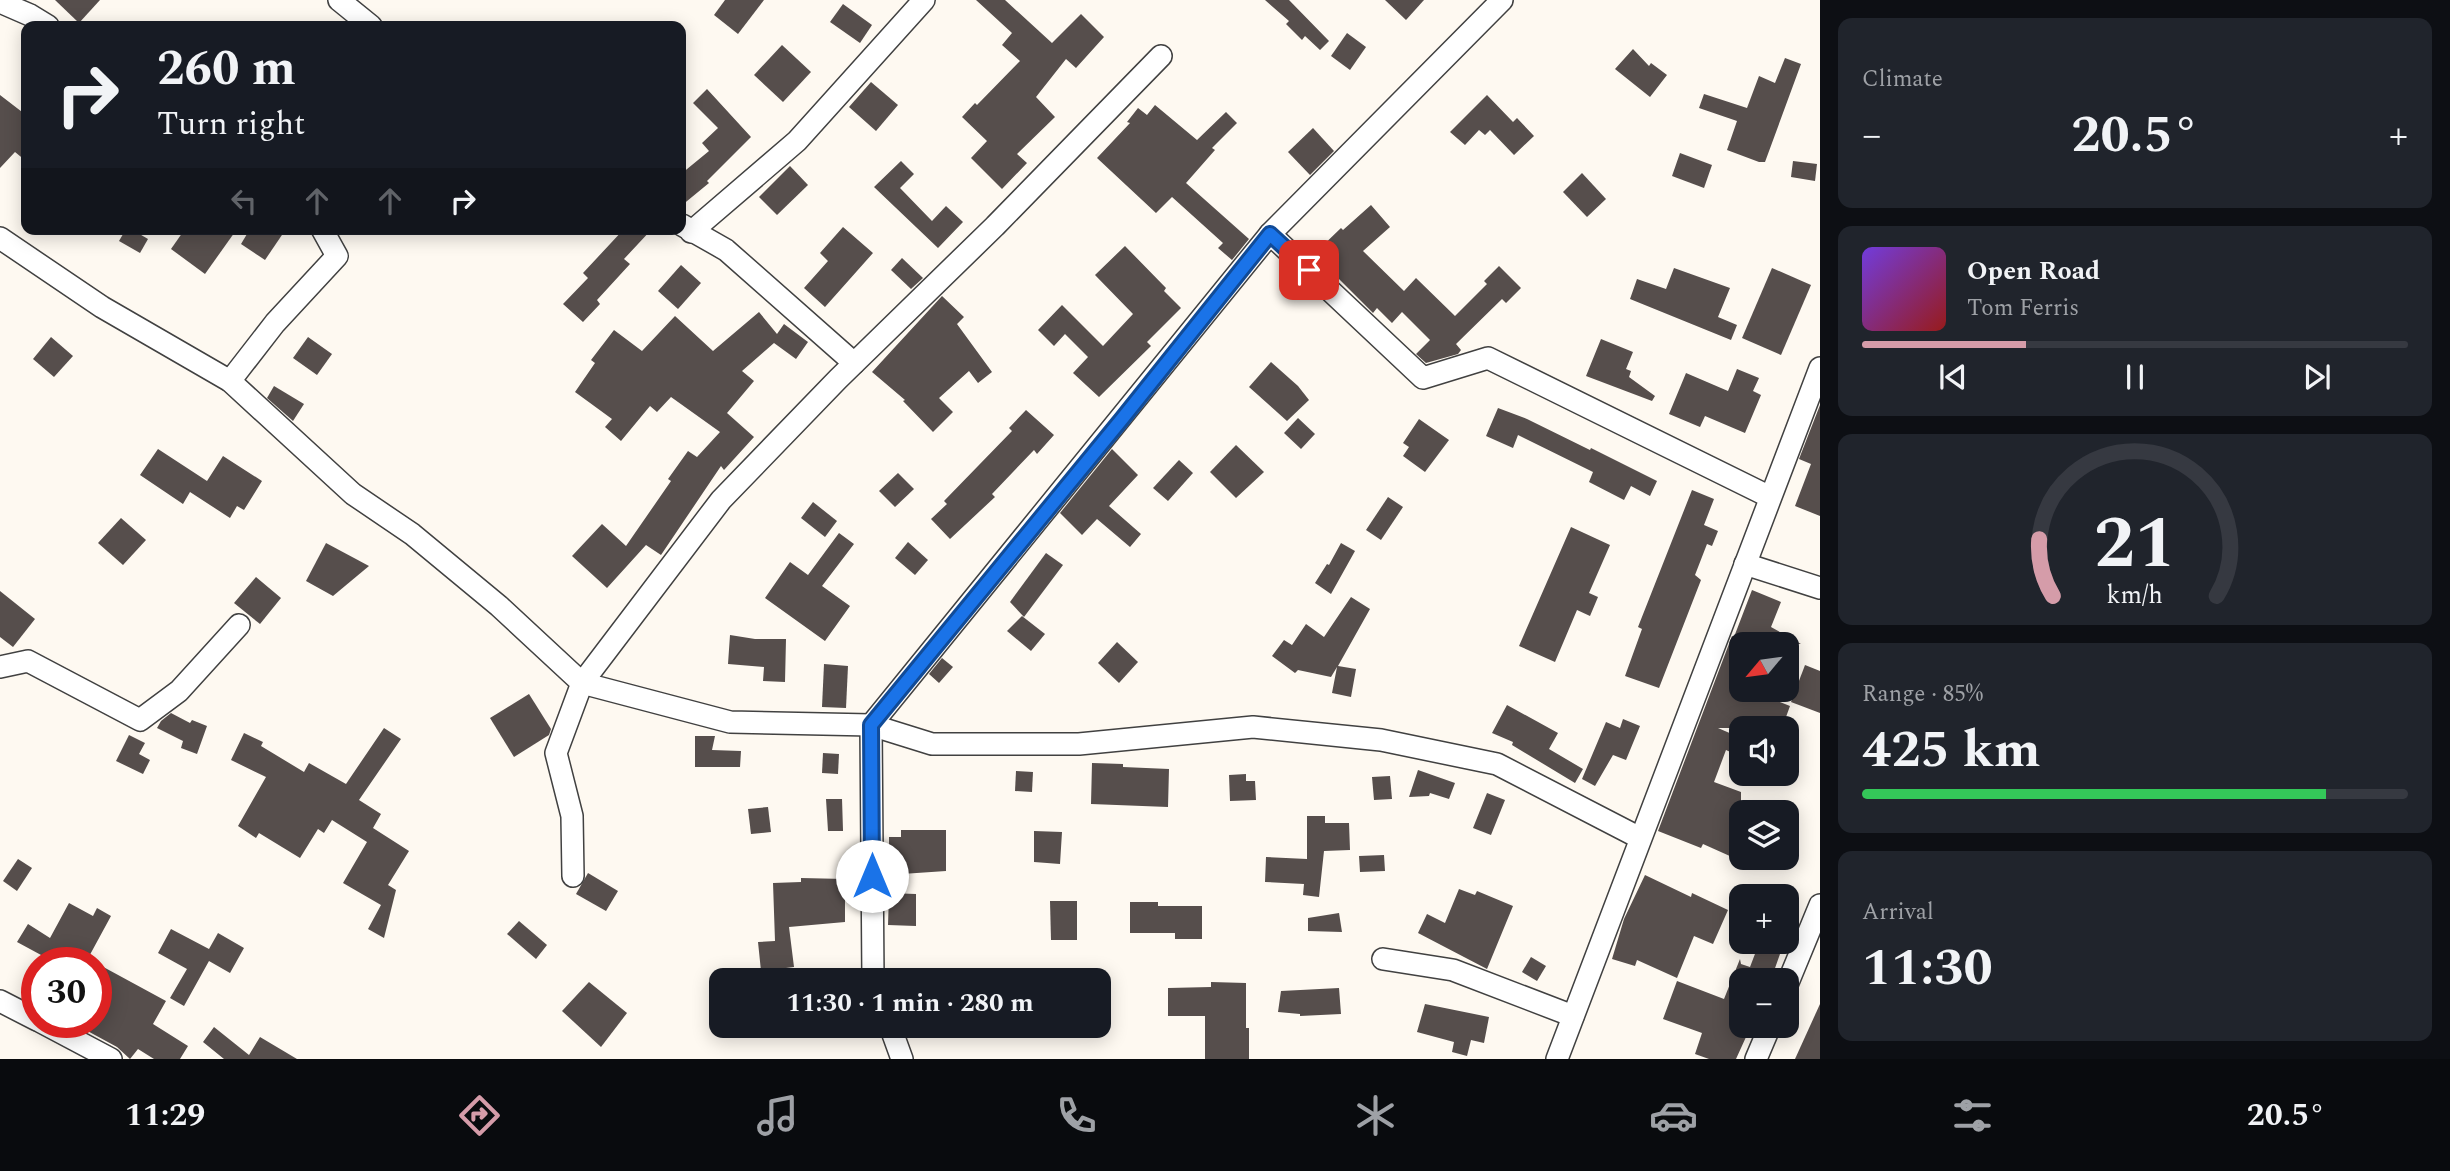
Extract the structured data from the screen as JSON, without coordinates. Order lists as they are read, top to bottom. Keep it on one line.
{"north":"bottom left","page":{"tile":["Climate",["Range · 85%","425 km"],["Arrival","11:30"]],"turn":["260 m","Turn right"],"heat":["−","20.5°","+"],"song":["Open Road","Tom Ferris"],"map_buttons":["+","−"],"limit":"30","trip":"11:30 · 1 min · 280 m","tabs":["11:29","20.5°"],"gauge":["21","km/h"]}}
